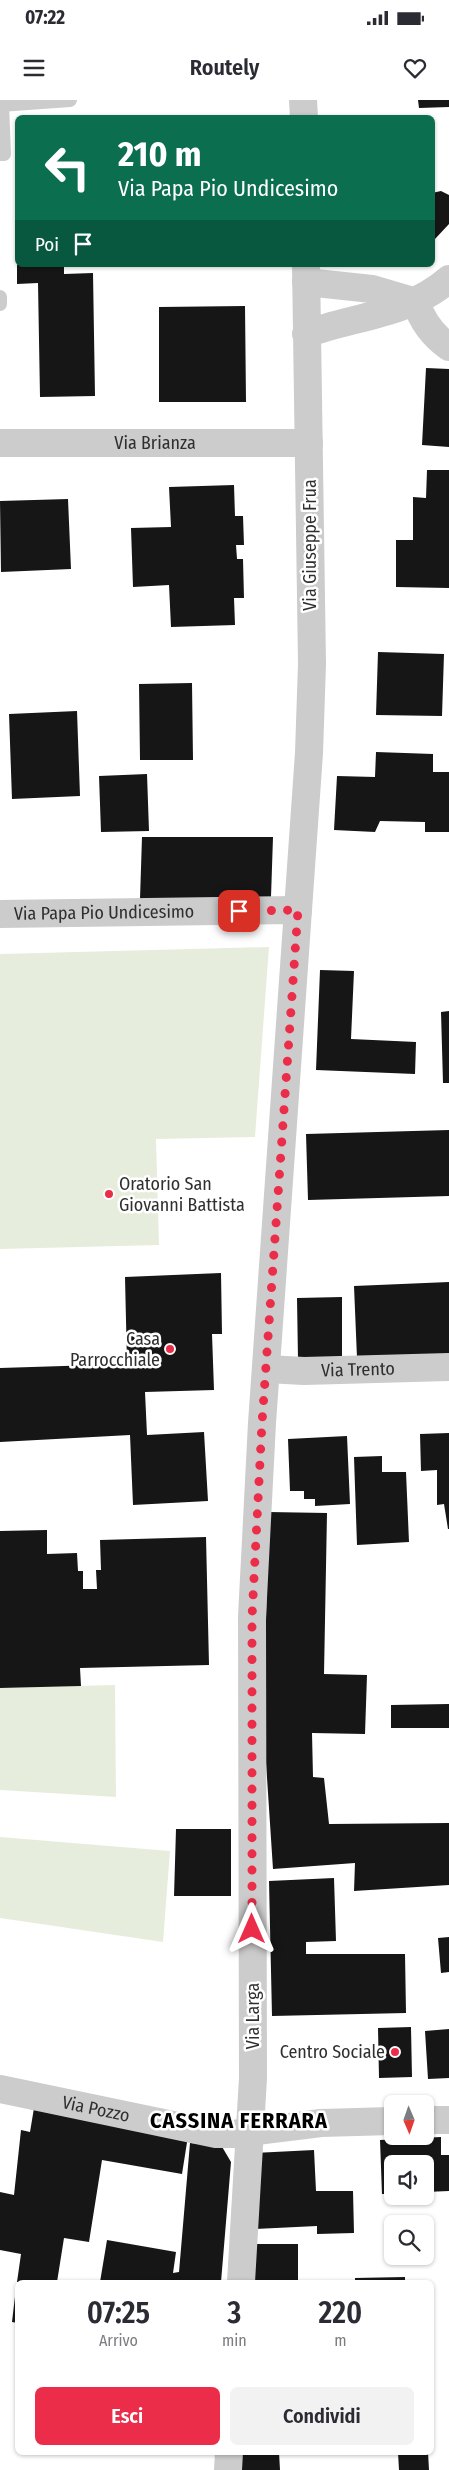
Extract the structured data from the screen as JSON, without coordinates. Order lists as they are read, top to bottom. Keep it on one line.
{"streets":{"street":["Via Brianza","Via Giuseppe Frua","Via Papa Pio Undicesimo","Via Trento","Via Larga","Via Pozzo"]},"crossings":[["Via Brianza","Via Giuseppe Frua"],["Via Giuseppe Frua","Via Papa Pio Undicesimo"],["Via Giuseppe Frua","Via Larga"],["Via Papa Pio Undicesimo","Via Larga"],["Via Trento","Via Larga"],["Via Larga","Via Pozzo"]],"districts":["CASSINA FERRARA"],"places":["Oratorio San Giovanni Battista","Casa Parrocchiale","Centro Sociale"],"north":"bottom","page":{"status":"07:22","header":"Routely","turn":["210 m","Via Papa Pio Undicesimo"],"then":"Poi","eta":["07:25","Arrivo","3","min","220","m"],"buttons":["Esci","Condividi"]}}
